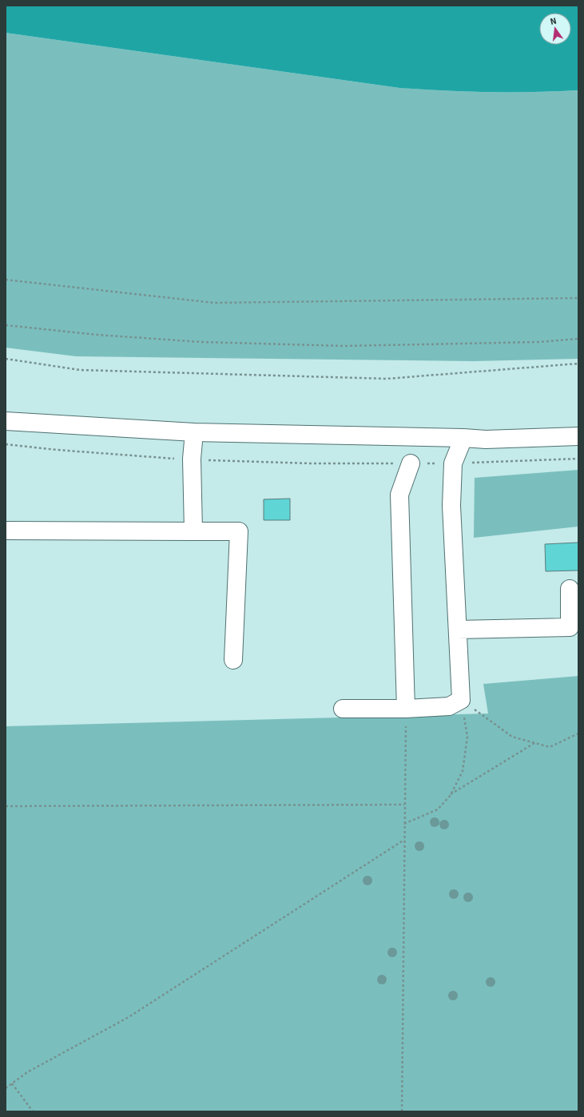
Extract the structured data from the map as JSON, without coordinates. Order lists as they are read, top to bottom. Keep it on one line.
{"north":"top"}
